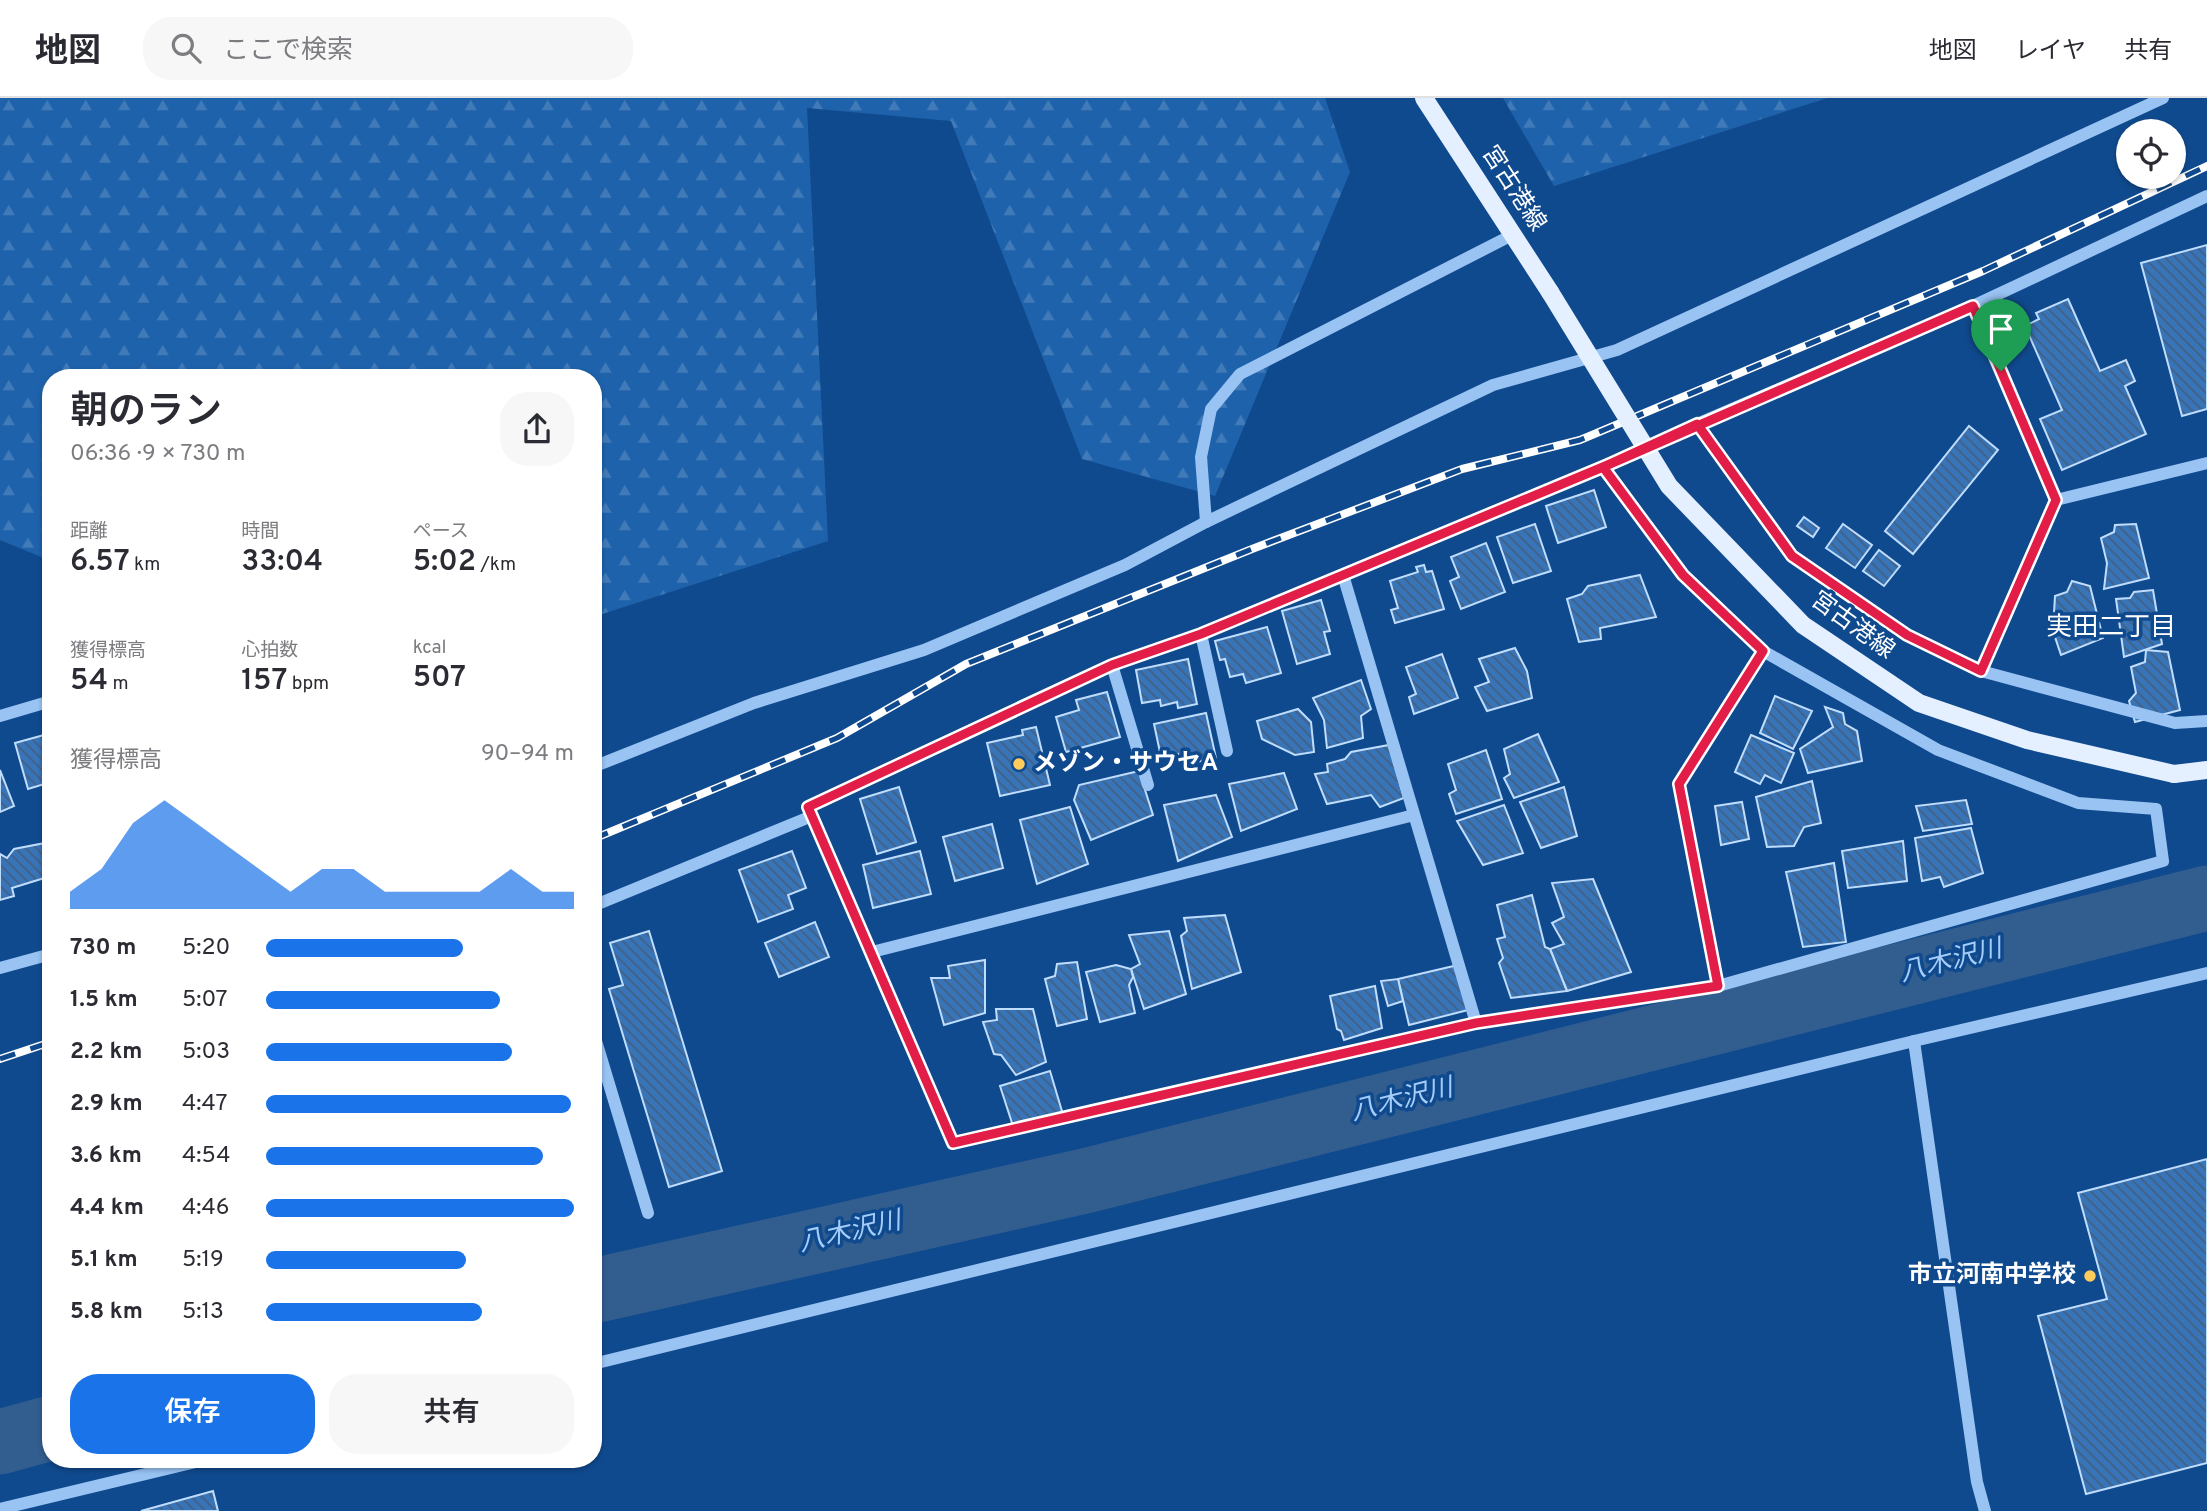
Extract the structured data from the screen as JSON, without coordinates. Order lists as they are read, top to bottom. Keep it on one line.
{"streets":{"main road":["宮古港線"]},"districts":["実田二丁目"],"water":["八木沢川"],"places":["メゾン・サウセA","市立河南中学校"],"page":{"header":"地図","search":"ここで検索","nav":["地図","レイヤ","共有"],"heading":["朝のラン","06:36 · 9 × 730 m"],"stats":[["距離","6.57 km"],["時間","33:04"],["ペース","5:02 /km"],["獲得標高","54 m"],["心拍数","157 bpm"],["kcal","507"]],"chart":["獲得標高","90–94 m"],"list":[{"name":"730 m","note":"5:20"},{"name":"1.5 km","note":"5:07"},{"name":"2.2 km","note":"5:03"},{"name":"2.9 km","note":"4:47"},{"name":"3.6 km","note":"4:54"},{"name":"4.4 km","note":"4:46"},{"name":"5.1 km","note":"5:19"},{"name":"5.8 km","note":"5:13"}],"buttons":["保存","共有"]}}
